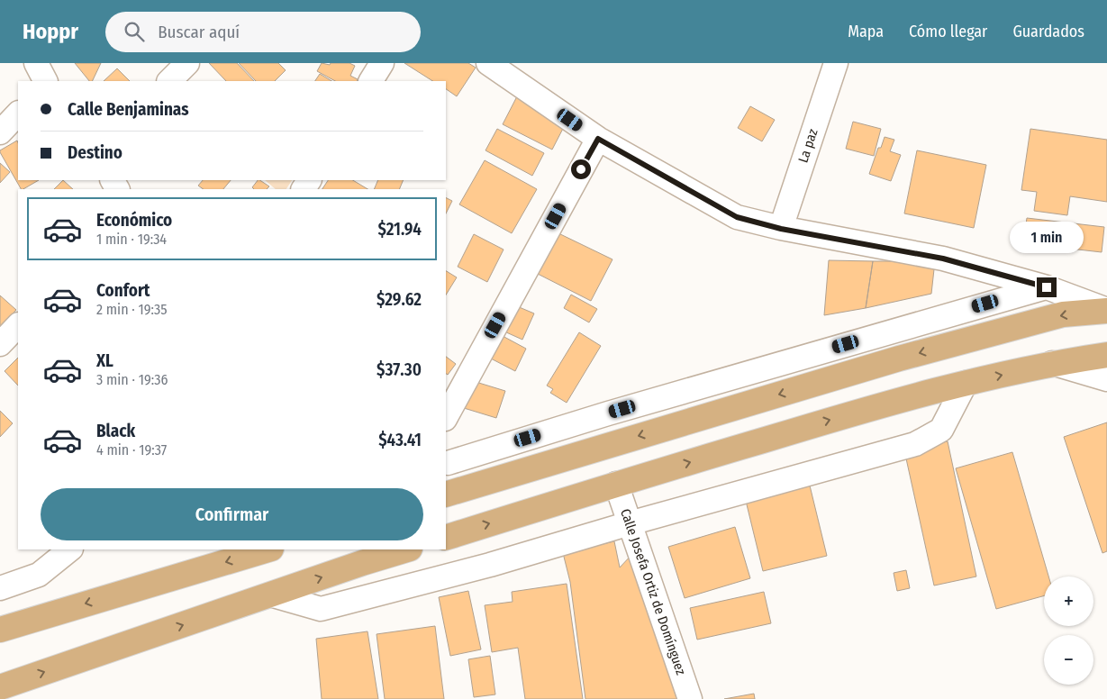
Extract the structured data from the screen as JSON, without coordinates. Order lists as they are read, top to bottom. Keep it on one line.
{"streets":{"street":["La paz","Calle Josefa Ortiz de Domínguez"]},"page":{"header":"Hoppr","search":"Buscar aquí","nav":["Mapa","Cómo llegar","Guardados"],"banner":["Calle Benjaminas","Destino"],"list":[{"name":"Económico","note":"1 min · 19:34","value":"$21.94"},{"name":"Confort","note":"2 min · 19:35","value":"$29.62"},{"name":"XL","note":"3 min · 19:36","value":"$37.30"},{"name":"Black","note":"4 min · 19:37","value":"$43.41"}],"bubble":"1 min","buttons":"Confirmar","map_buttons":["+","−"]}}
